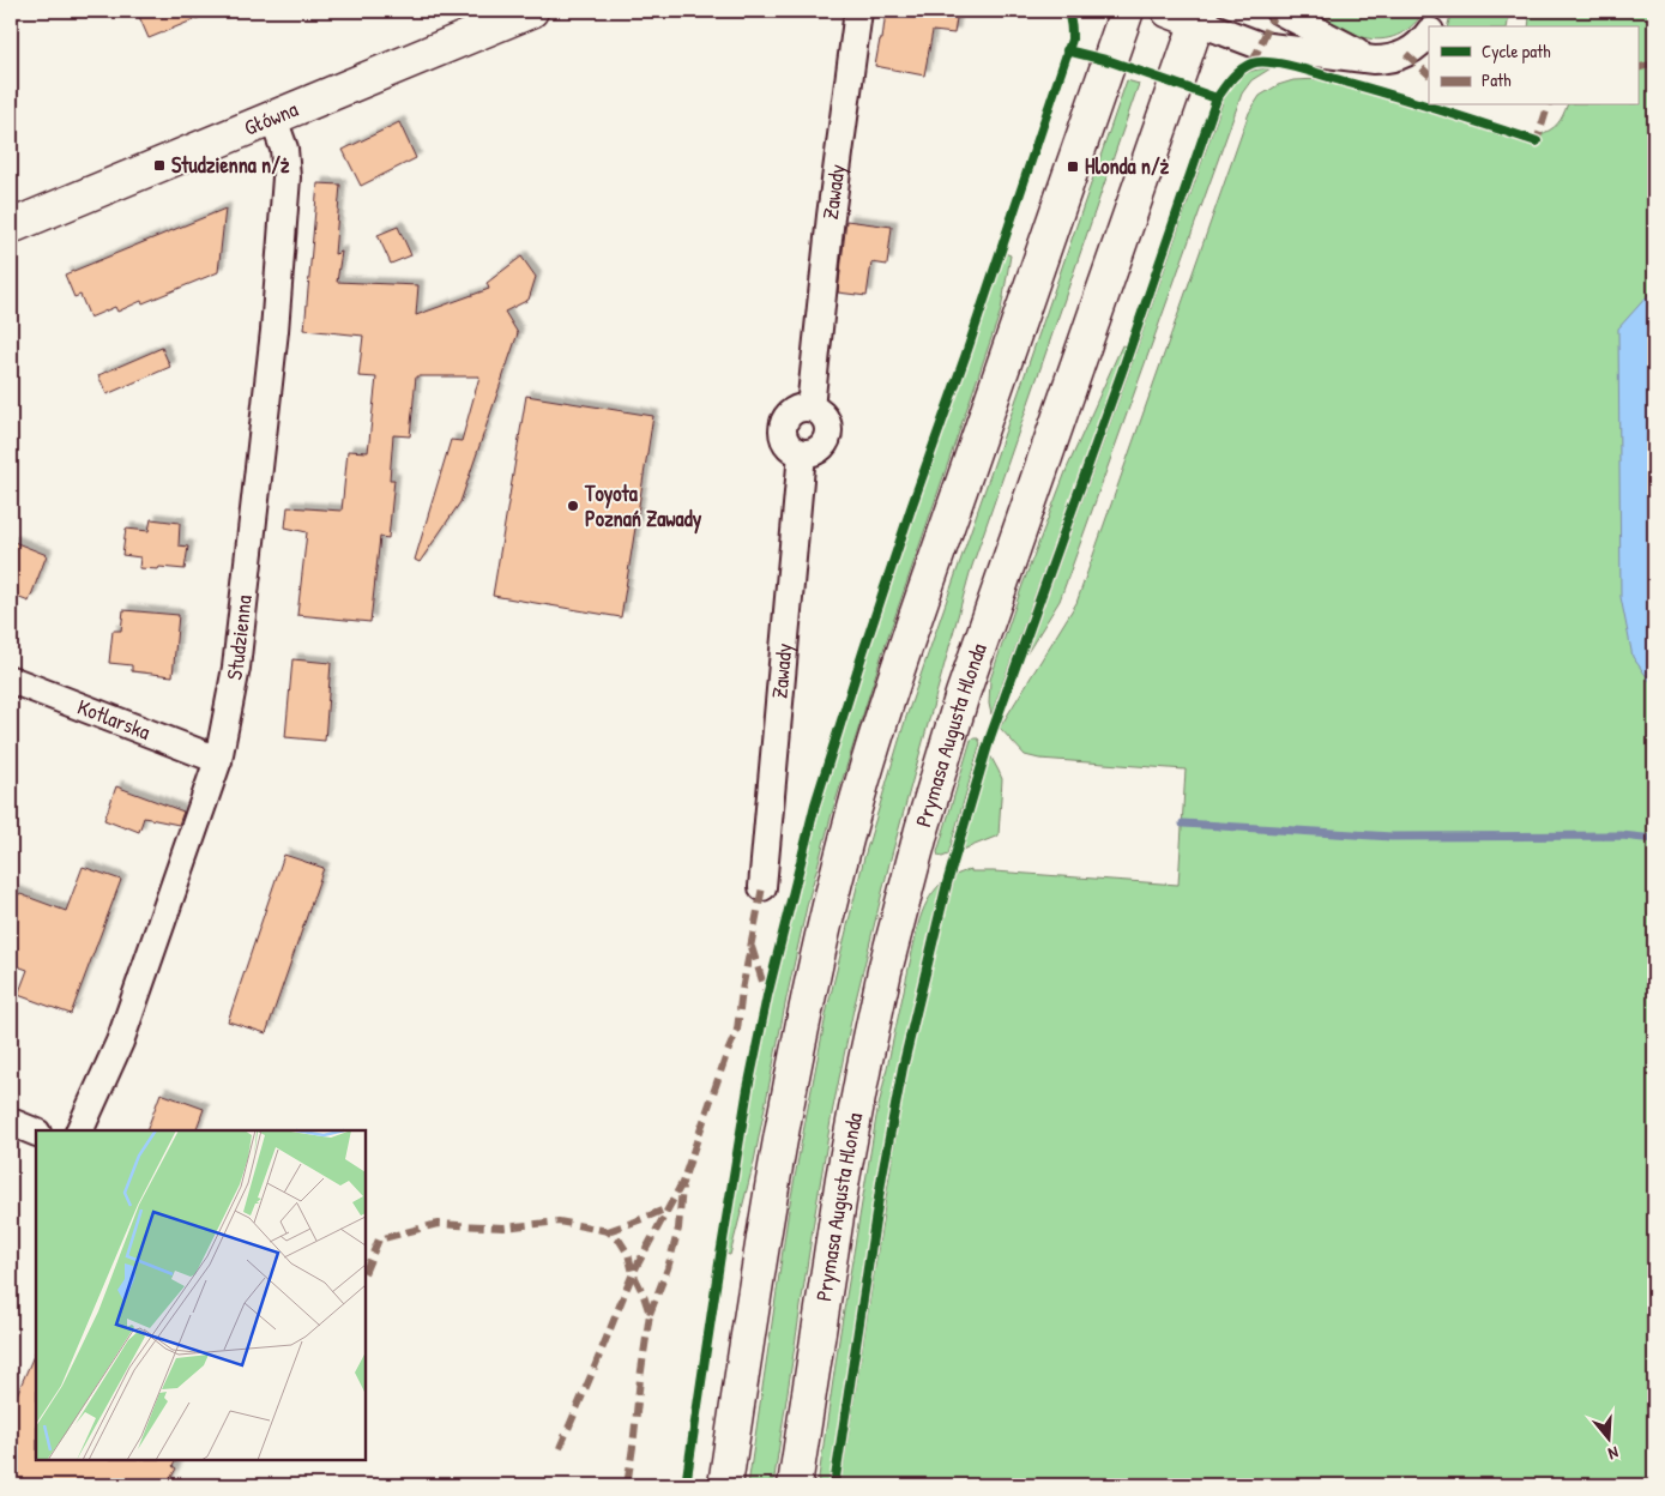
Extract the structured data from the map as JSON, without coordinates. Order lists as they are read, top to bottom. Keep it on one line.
{"streets":{"main road":["Główna","Prymasa Augusta Hlonda"],"street":["Zawady","Studzienna","Kotlarska"]},"crossings":[["Główna","Studzienna"],["Studzienna","Kotlarska"]],"places":{"transit":["Studzienna n/ż","Hlonda n/ż"],"other":["Toyota Poznań Zawady"]},"legend":["Cycle path","Path"],"north":"bottom"}
